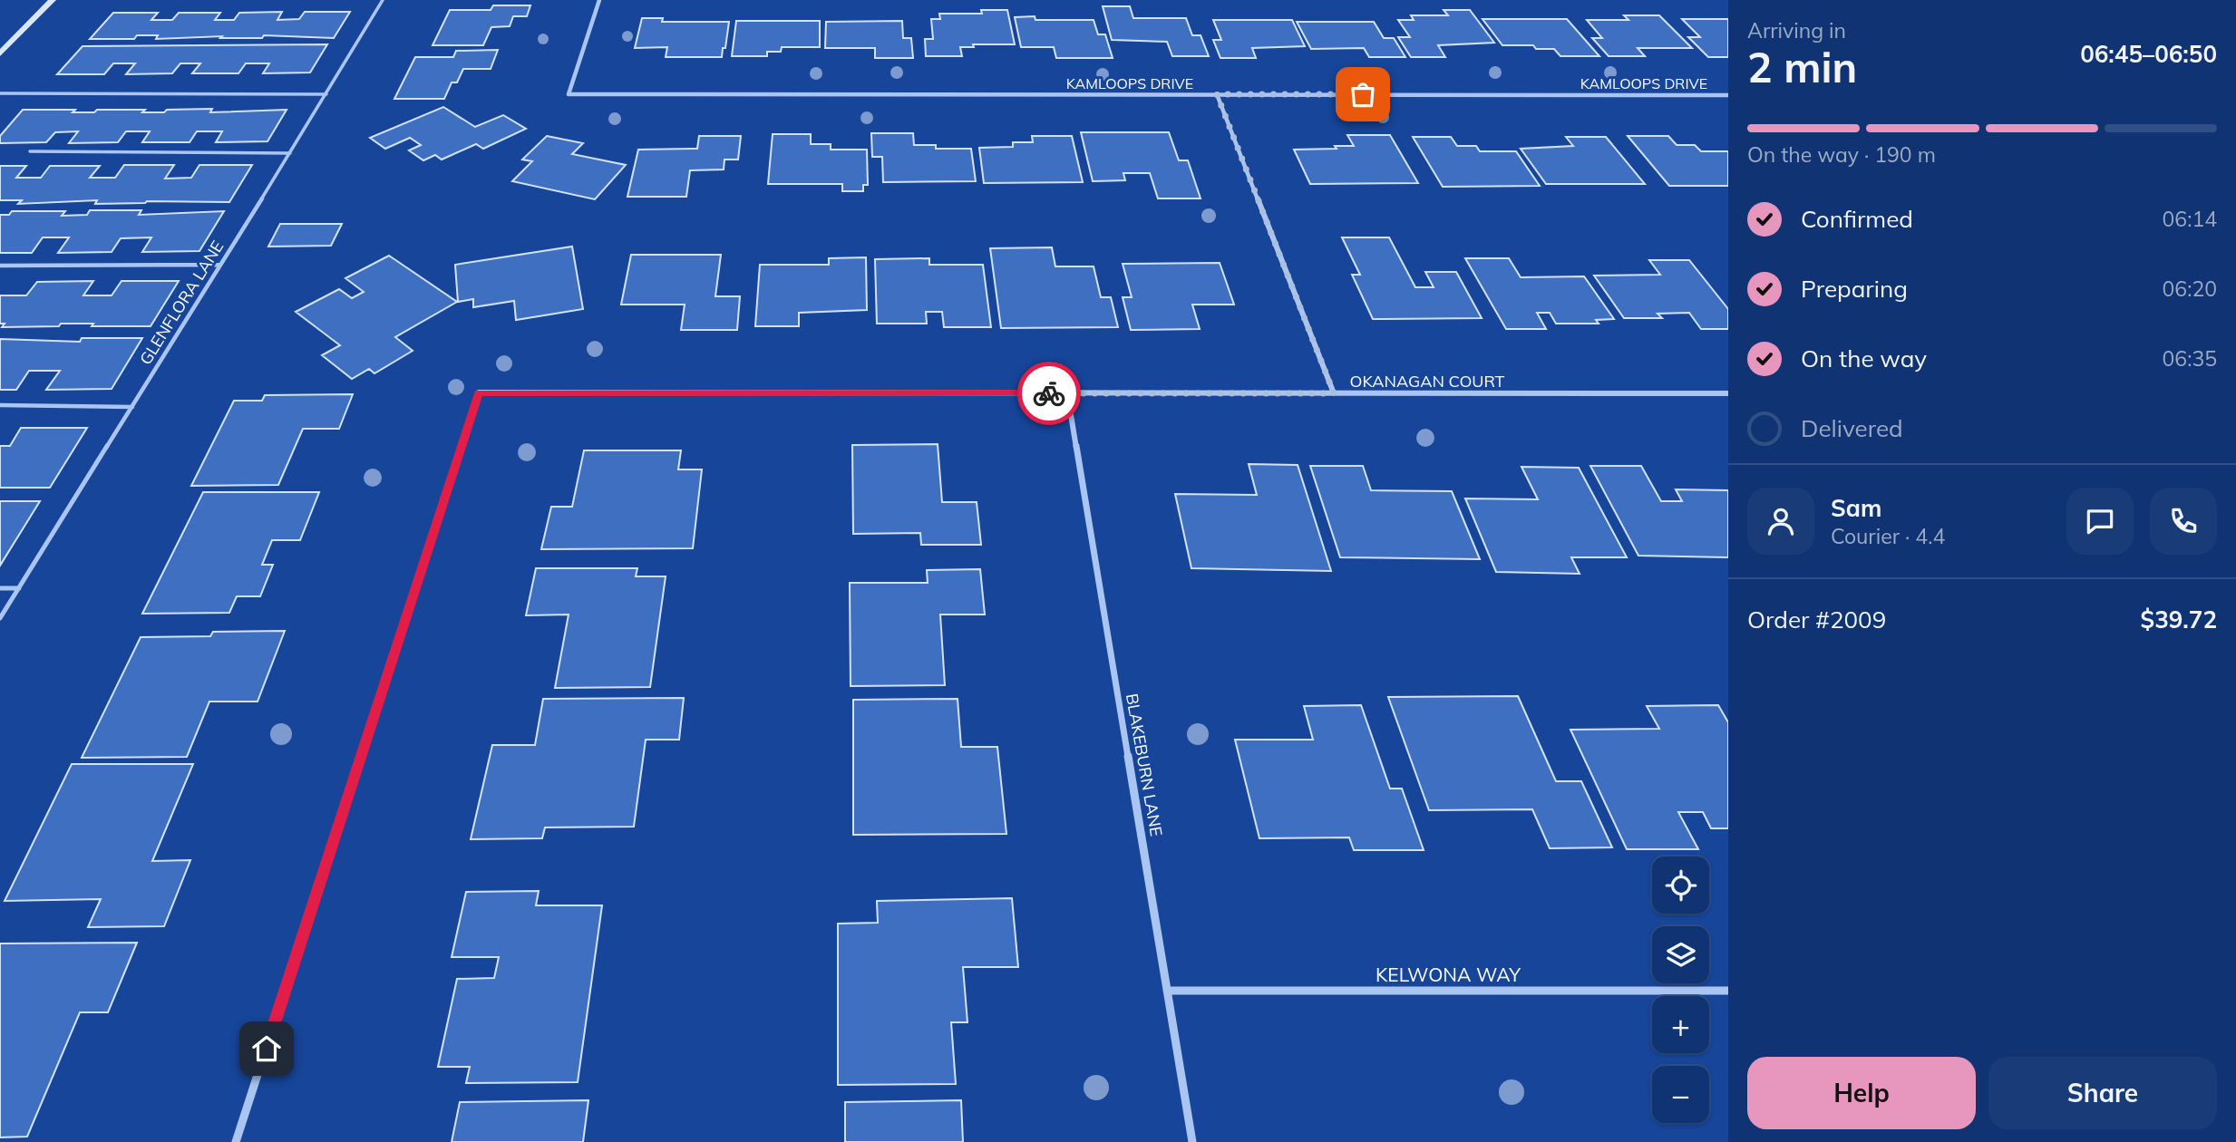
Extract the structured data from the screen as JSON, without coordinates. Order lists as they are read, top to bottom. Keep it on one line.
{"streets":{"street":["KAMLOOPS DRIVE","OKANAGAN COURT","BLAKEBURN LANE","KELWONA WAY"],"lane":["GLENFLORA LANE"]},"crossings":[["OKANAGAN COURT","BLAKEBURN LANE"],["BLAKEBURN LANE","KELWONA WAY"]],"page":{"heading":["2 min","Arriving in","06:45–06:50"],"panel":["Sam","Courier · 4.4","Order #2009","$39.72"],"bar":"On the way · 190 m","list":[["Confirmed","06:14"],["Preparing","06:20"],["On the way","06:35"],"Delivered"],"map_buttons":["+","−"],"buttons":["Help","Share"]}}
